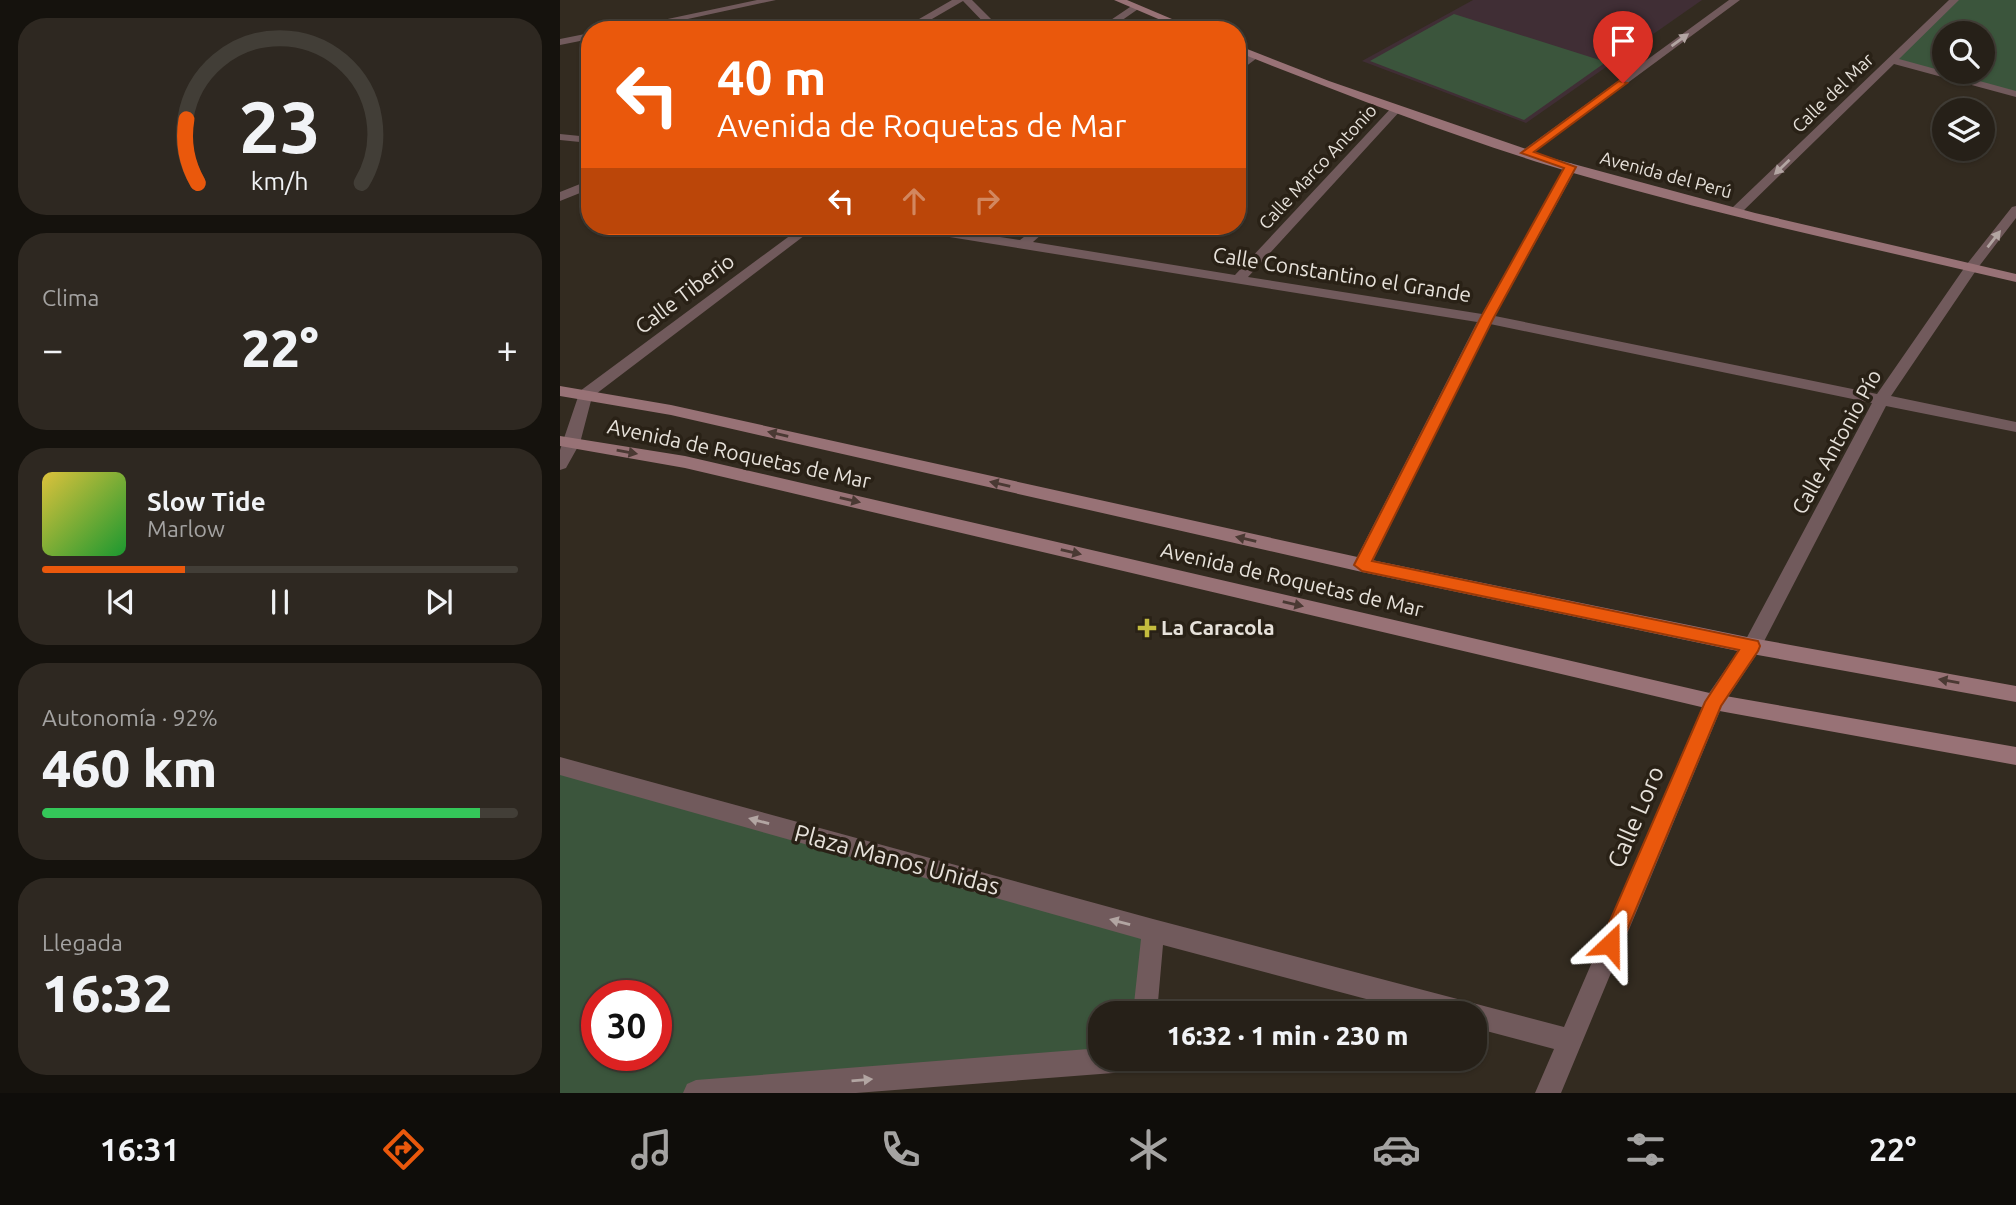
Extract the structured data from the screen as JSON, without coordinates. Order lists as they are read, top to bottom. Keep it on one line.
{"streets":{"main road":["Avenida del Perú","Avenida de Roquetas de Mar"],"street":["Calle del Mar","Calle Marco Antonio","Calle Constantino el Grande","Calle Tiberio","Calle Antonio Pío","Calle Loro","Plaza Manos Unidas"]},"crossings":[["Calle del Mar","Avenida del Perú"],["Calle Marco Antonio","Avenida del Perú"],["Calle Marco Antonio","Calle Constantino el Grande"],["Avenida del Perú","Calle Antonio Pío"],["Calle Constantino el Grande","Calle Antonio Pío"],["Calle Tiberio","Avenida de Roquetas de Mar"],["Calle Antonio Pío","Avenida de Roquetas de Mar"],["Calle Antonio Pío","Calle Loro"],["Avenida de Roquetas de Mar","Calle Loro"]],"one_way":["Calle del Mar","Plaza Manos Unidas"],"places":{"health":["La Caracola"]},"page":{"turn":["40 m","Avenida de Roquetas de Mar"],"tile":["Clima",["Autonomía · 92%","460 km"],["Llegada","16:32"]],"heat":["−","22°","+"],"song":["Slow Tide","Marlow"],"limit":"30","trip":"16:32 · 1 min · 230 m","tabs":["16:31","22°"],"gauge":["23","km/h"]}}
